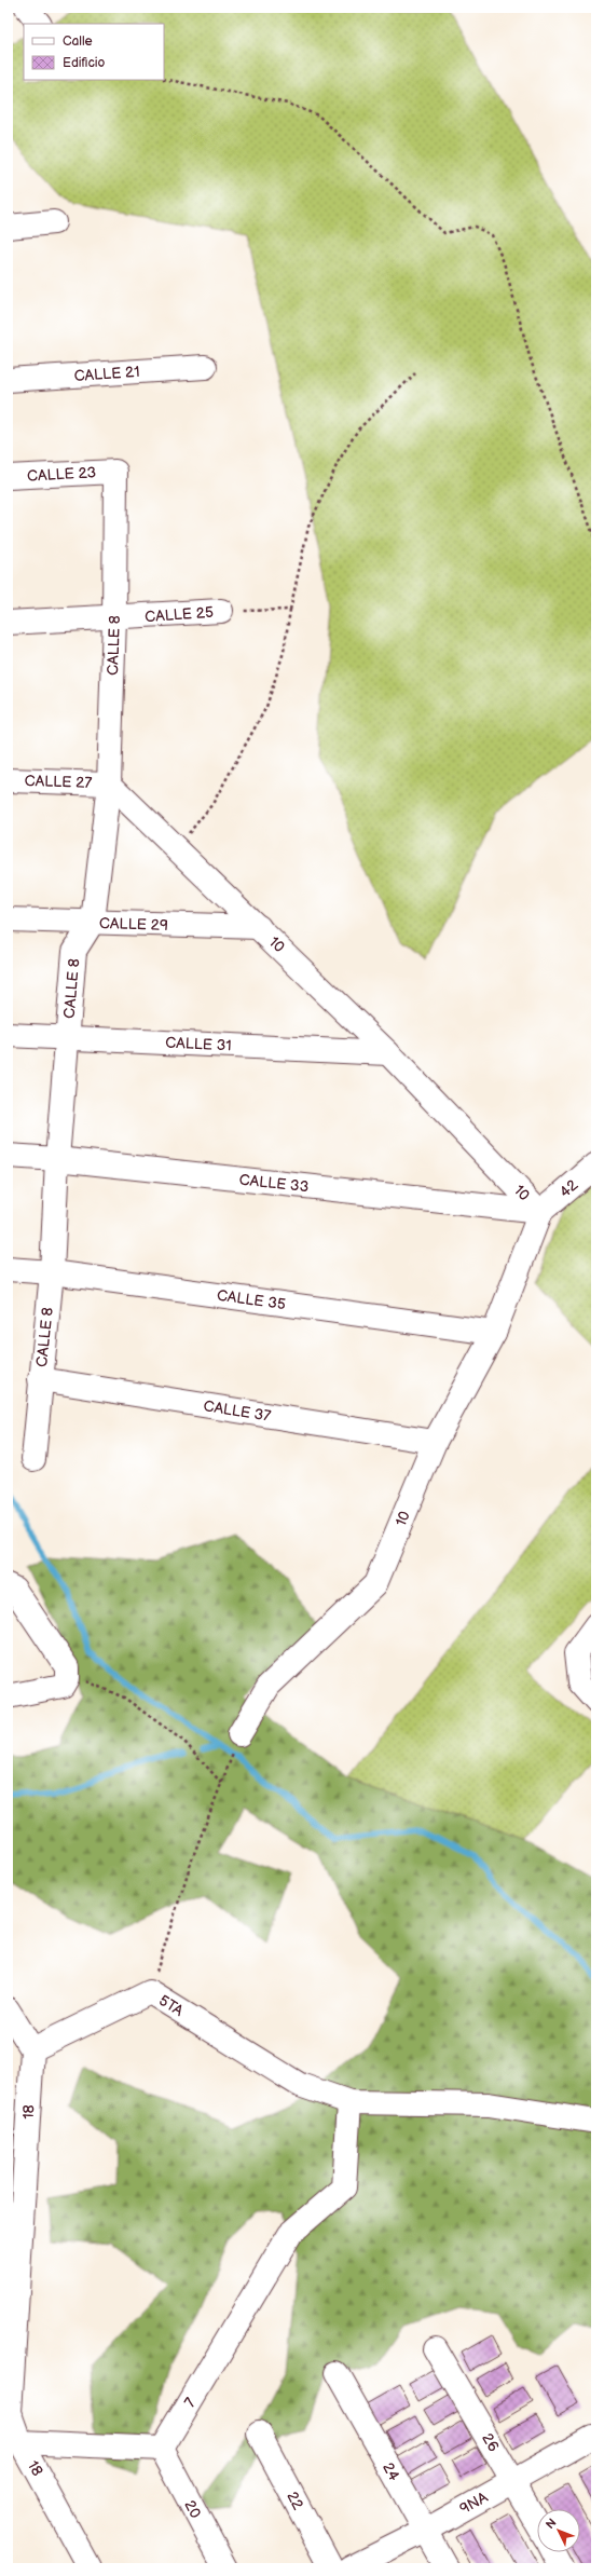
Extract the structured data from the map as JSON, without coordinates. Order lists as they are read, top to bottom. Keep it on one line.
{"streets":{"street":["CALLE 21","CALLE 23","CALLE 25","CALLE 8","CALLE 27","CALLE 29","10","CALLE 31","CALLE 33","42","CALLE 35","CALLE 37","5TA","18","7","26","24","22","9NA","20"]},"crossings":[["CALLE 23","CALLE 8"],["CALLE 25","CALLE 8"],["CALLE 8","CALLE 27"],["CALLE 8","CALLE 29"],["CALLE 8","10"],["CALLE 8","CALLE 31"],["CALLE 8","CALLE 33"],["CALLE 8","CALLE 35"],["CALLE 8","CALLE 37"],["CALLE 27","10"],["CALLE 29","10"],["10","CALLE 31"],["10","CALLE 33"],["10","42"],["10","CALLE 35"],["10","CALLE 37"],["CALLE 33","42"],["5TA","18"],["5TA","7"],["7","20"],["26","9NA"],["24","9NA"]],"legend":["Calle","Edificio"],"north":"top left"}
